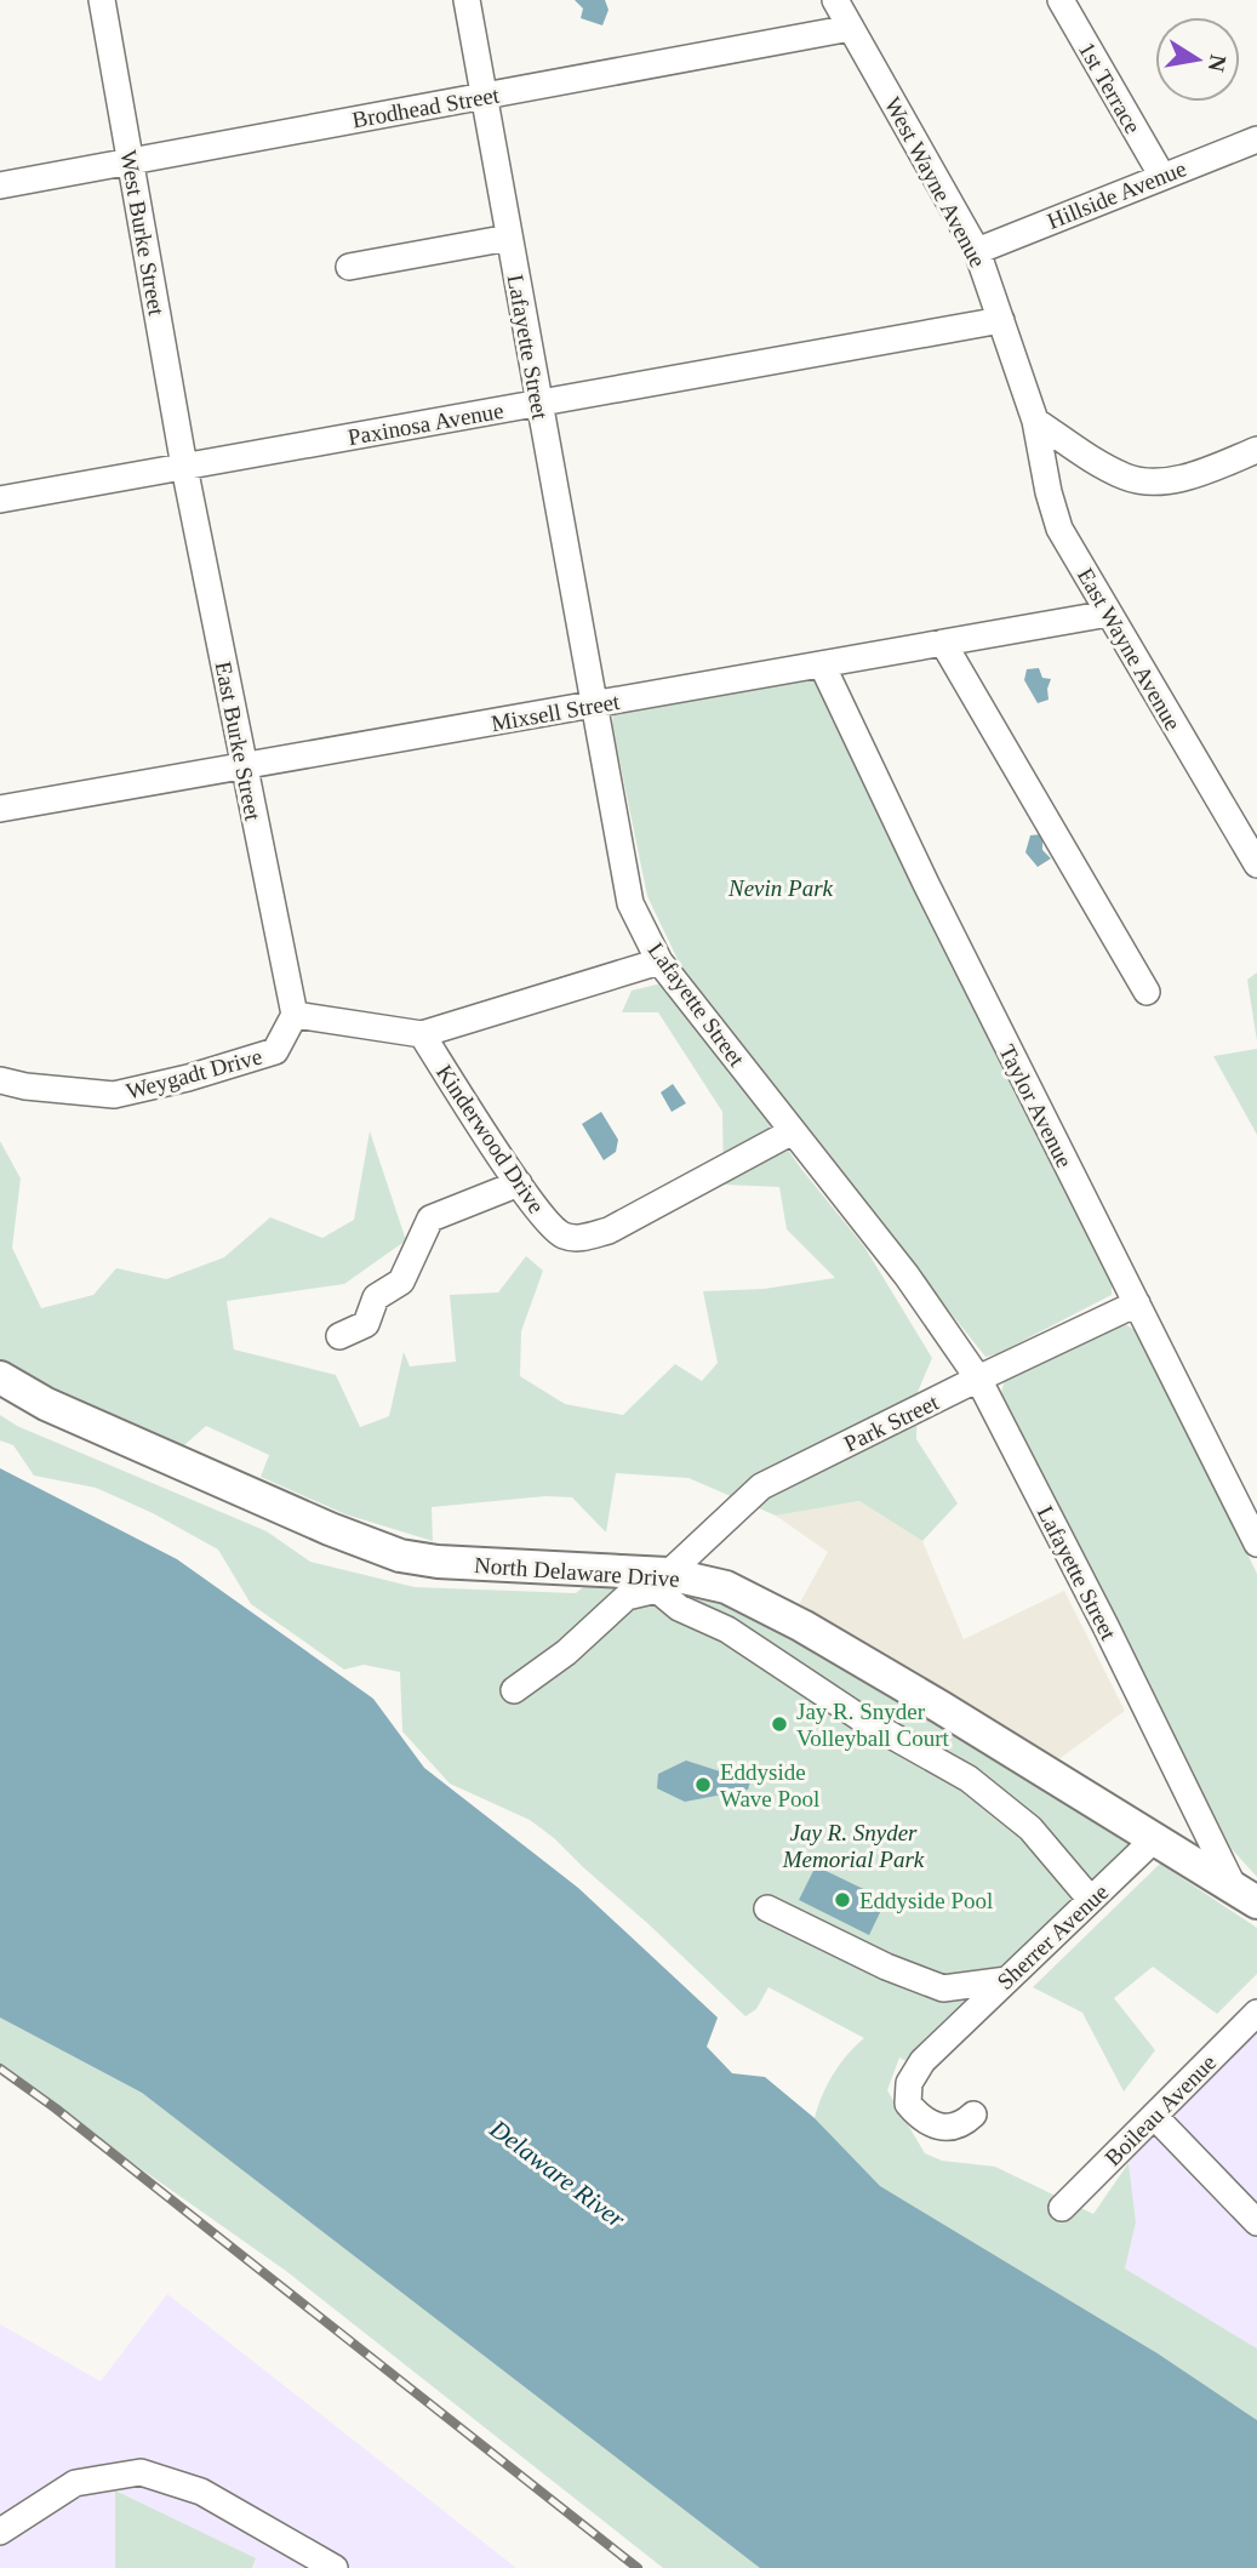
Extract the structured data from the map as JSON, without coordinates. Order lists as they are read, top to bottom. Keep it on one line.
{"streets":{"main road":["North Delaware Drive"],"street":["1st Terrace","Brodhead Street","West Wayne Avenue","Hillside Avenue","West Burke Street","Lafayette Street","Paxinosa Avenue","East Wayne Avenue","Mixsell Street","East Burke Street","Weygadt Drive","Taylor Avenue","Kinderwood Drive","Park Street","Sherrer Avenue","Boileau Avenue"]},"crossings":[["1st Terrace","Hillside Avenue"],["Brodhead Street","West Wayne Avenue"],["Brodhead Street","West Burke Street"],["Brodhead Street","Lafayette Street"],["West Wayne Avenue","Hillside Avenue"],["West Wayne Avenue","Paxinosa Avenue"],["West Wayne Avenue","East Wayne Avenue"],["West Burke Street","Paxinosa Avenue"],["West Burke Street","East Burke Street"],["Lafayette Street","Paxinosa Avenue"],["Lafayette Street","Mixsell Street"],["Lafayette Street","Kinderwood Drive"],["Lafayette Street","Park Street"],["Lafayette Street","North Delaware Drive"],["Paxinosa Avenue","East Burke Street"],["East Wayne Avenue","Mixsell Street"],["Mixsell Street","East Burke Street"],["Mixsell Street","Taylor Avenue"],["East Burke Street","Weygadt Drive"],["Taylor Avenue","Park Street"],["Park Street","North Delaware Drive"],["North Delaware Drive","Sherrer Avenue"]],"water":["Delaware River"],"parks":["Nevin Park","Jay R. Snyder Memorial Park"],"places":["Jay R. Snyder Volleyball Court","Eddyside Wave Pool","Eddyside Pool"],"north":"right"}
